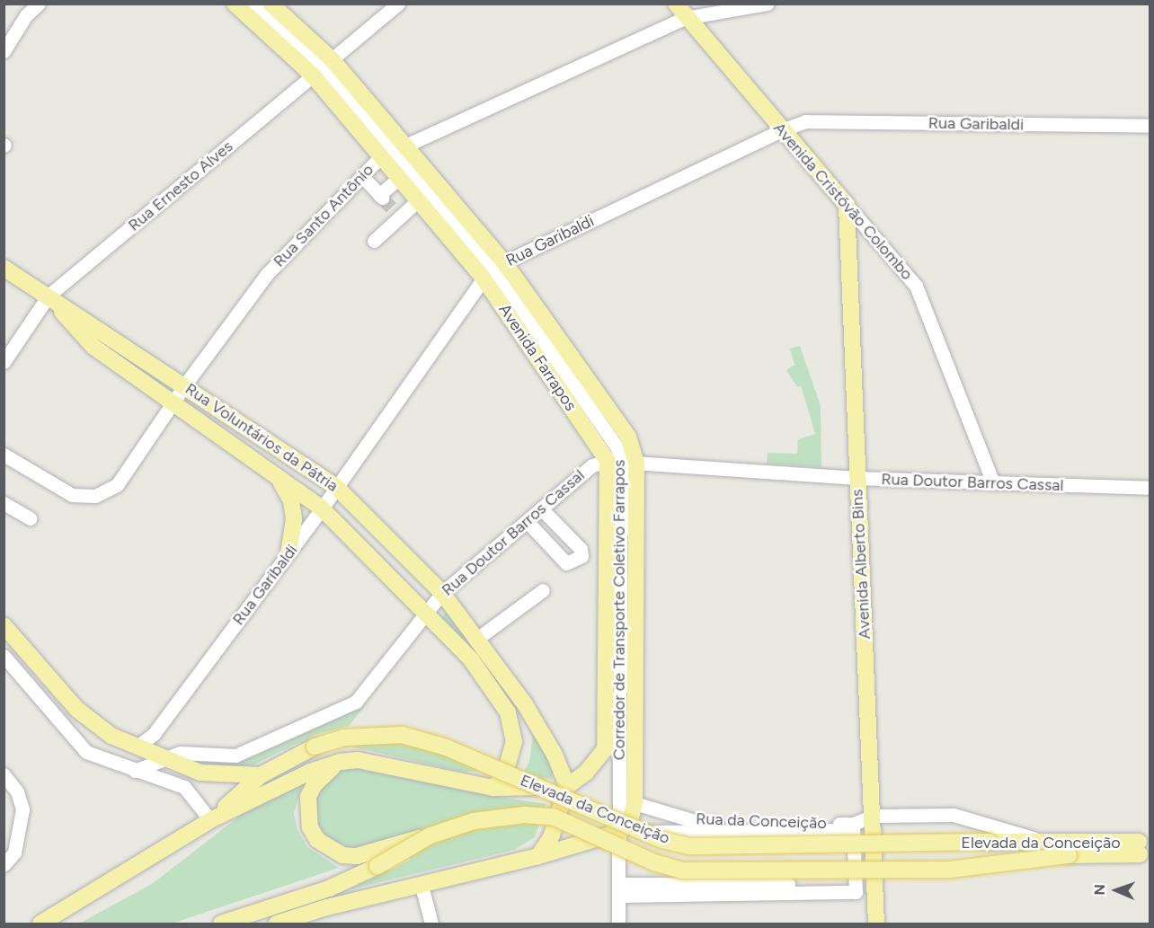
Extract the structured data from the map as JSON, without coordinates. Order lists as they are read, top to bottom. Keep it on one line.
{"streets":{"main road":["Avenida Cristóvão Colombo","Avenida Farrapos","Rua Voluntários da Pátria","Avenida Alberto Bins","Elevada da Conceição"],"street":["Rua Garibaldi","Rua Ernesto Alves","Rua Santo Antônio","Rua Doutor Barros Cassal","Corredor de Transporte Coletivo Farrapos","Rua da Conceição"]},"crossings":[["Rua Garibaldi","Avenida Cristóvão Colombo"],["Rua Garibaldi","Avenida Farrapos"],["Rua Garibaldi","Rua Voluntários da Pátria"],["Rua Ernesto Alves","Avenida Farrapos"],["Rua Ernesto Alves","Rua Voluntários da Pátria"],["Avenida Cristóvão Colombo","Rua Santo Antônio"],["Avenida Cristóvão Colombo","Rua Doutor Barros Cassal"],["Avenida Cristóvão Colombo","Avenida Alberto Bins"],["Rua Santo Antônio","Avenida Farrapos"],["Rua Santo Antônio","Rua Voluntários da Pátria"],["Avenida Farrapos","Rua Doutor Barros Cassal"],["Avenida Farrapos","Corredor de Transporte Coletivo Farrapos"],["Avenida Farrapos","Rua da Conceição"],["Rua Voluntários da Pátria","Rua Doutor Barros Cassal"],["Rua Doutor Barros Cassal","Avenida Alberto Bins"],["Rua Doutor Barros Cassal","Corredor de Transporte Coletivo Farrapos"],["Avenida Alberto Bins","Rua da Conceição"],["Elevada da Conceição","Rua da Conceição"]],"north":"left"}
